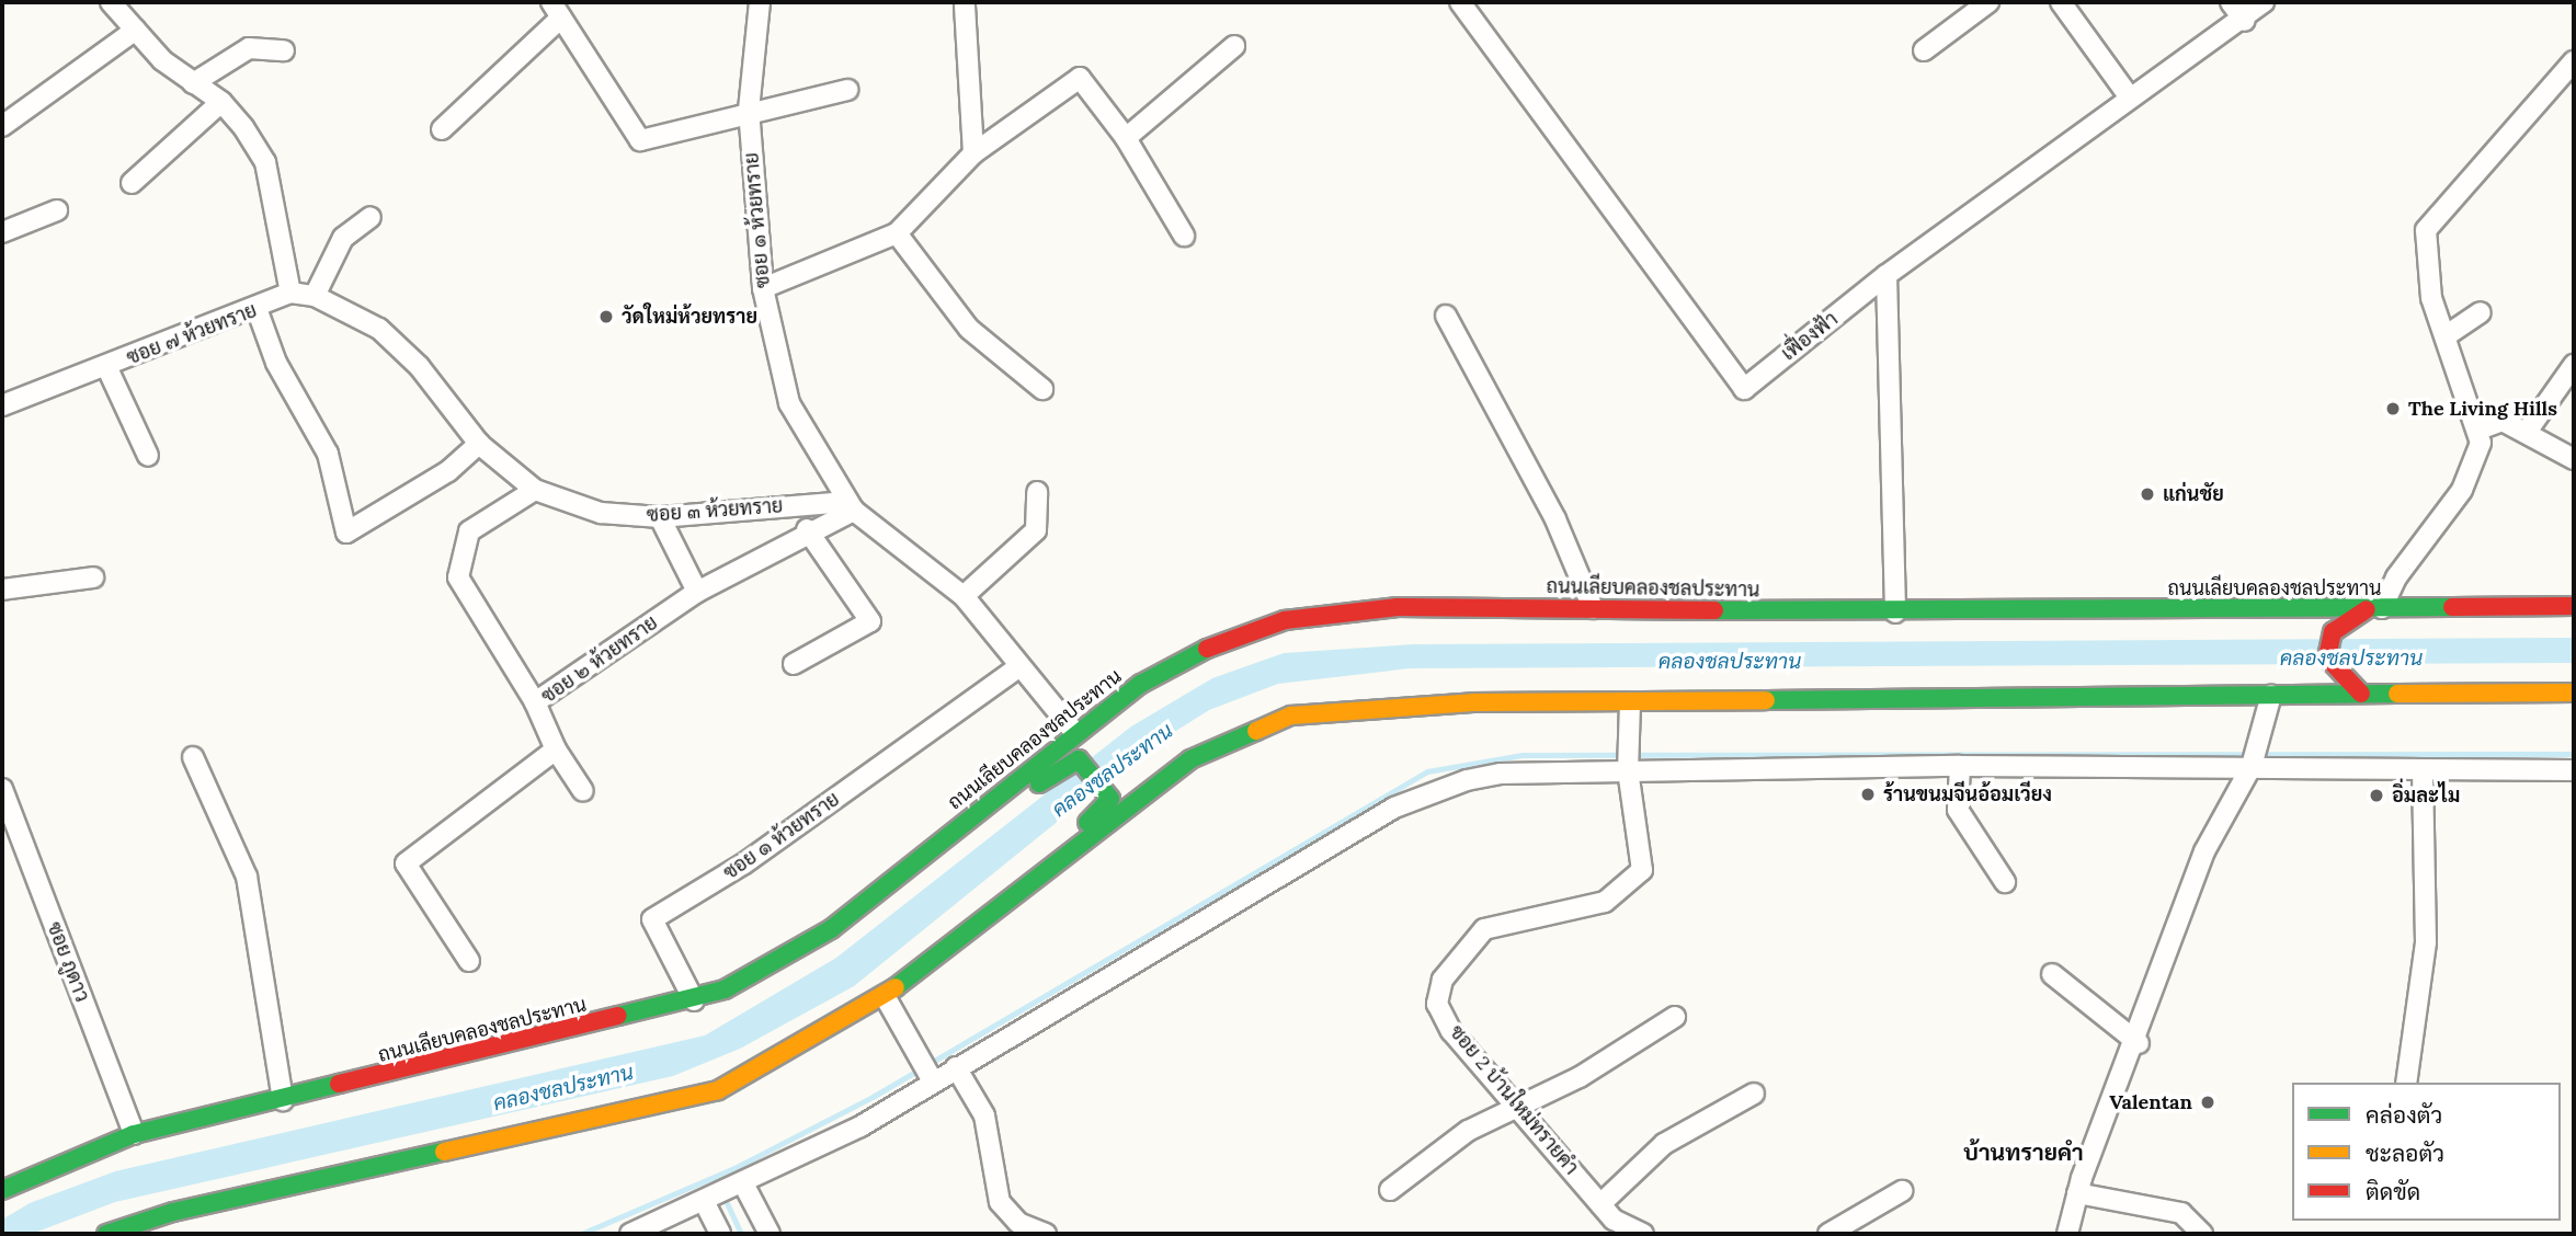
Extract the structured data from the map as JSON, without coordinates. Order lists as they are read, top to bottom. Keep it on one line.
{"streets":{"main road":["ถนนเลียบคลองชลประทาน"],"street":["ซอย ๑ ห้วยทราย","ซอย ๗ ห้วยทราย","เฟื่องฟ้า","ซอย ๓ ห้วยทราย","ซอย ๒ ห้วยทราย","ซอย ภูดาว","ซอย 2 บ้านใหม่ทรายคำ"]},"crossings":[["ซอย ๑ ห้วยทราย","ซอย ๓ ห้วยทราย"],["ซอย ๑ ห้วยทราย","ถนนเลียบคลองชลประทาน"],["ซอย ๑ ห้วยทราย","ซอย ๒ ห้วยทราย"],["ซอย ๓ ห้วยทราย","ซอย ๒ ห้วยทราย"],["ถนนเลียบคลองชลประทาน","ซอย ภูดาว"]],"districts":["บ้านทรายคำ"],"water":["คลองชลประทาน"],"places":["วัดใหม่ห้วยทราย","The Living Hills","แก่นชัย","ร้านขนมจีนอ้อมเวียง","อิ่มละไม","Valentan"],"legend":["คล่องตัว","ชะลอตัว","ติดขัด"]}
